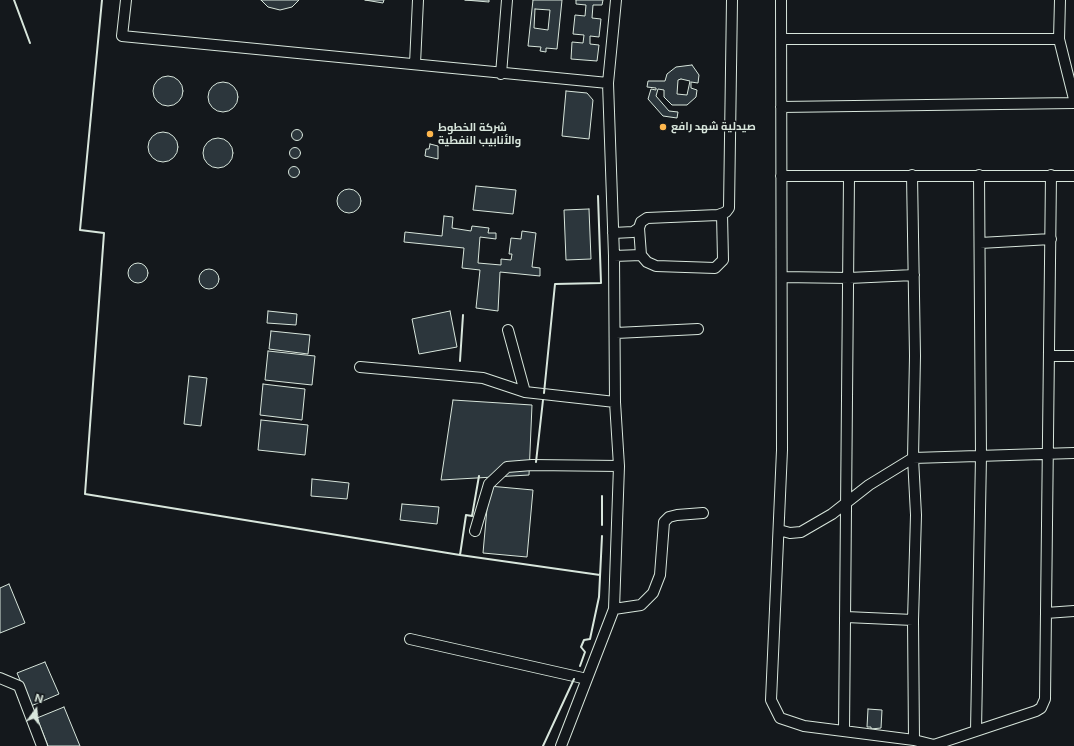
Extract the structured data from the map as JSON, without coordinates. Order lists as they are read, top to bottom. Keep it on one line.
{"places":["صيدلية شهد رافع","شركة الخطوط والأنابيب النفطية"],"north":"top"}
